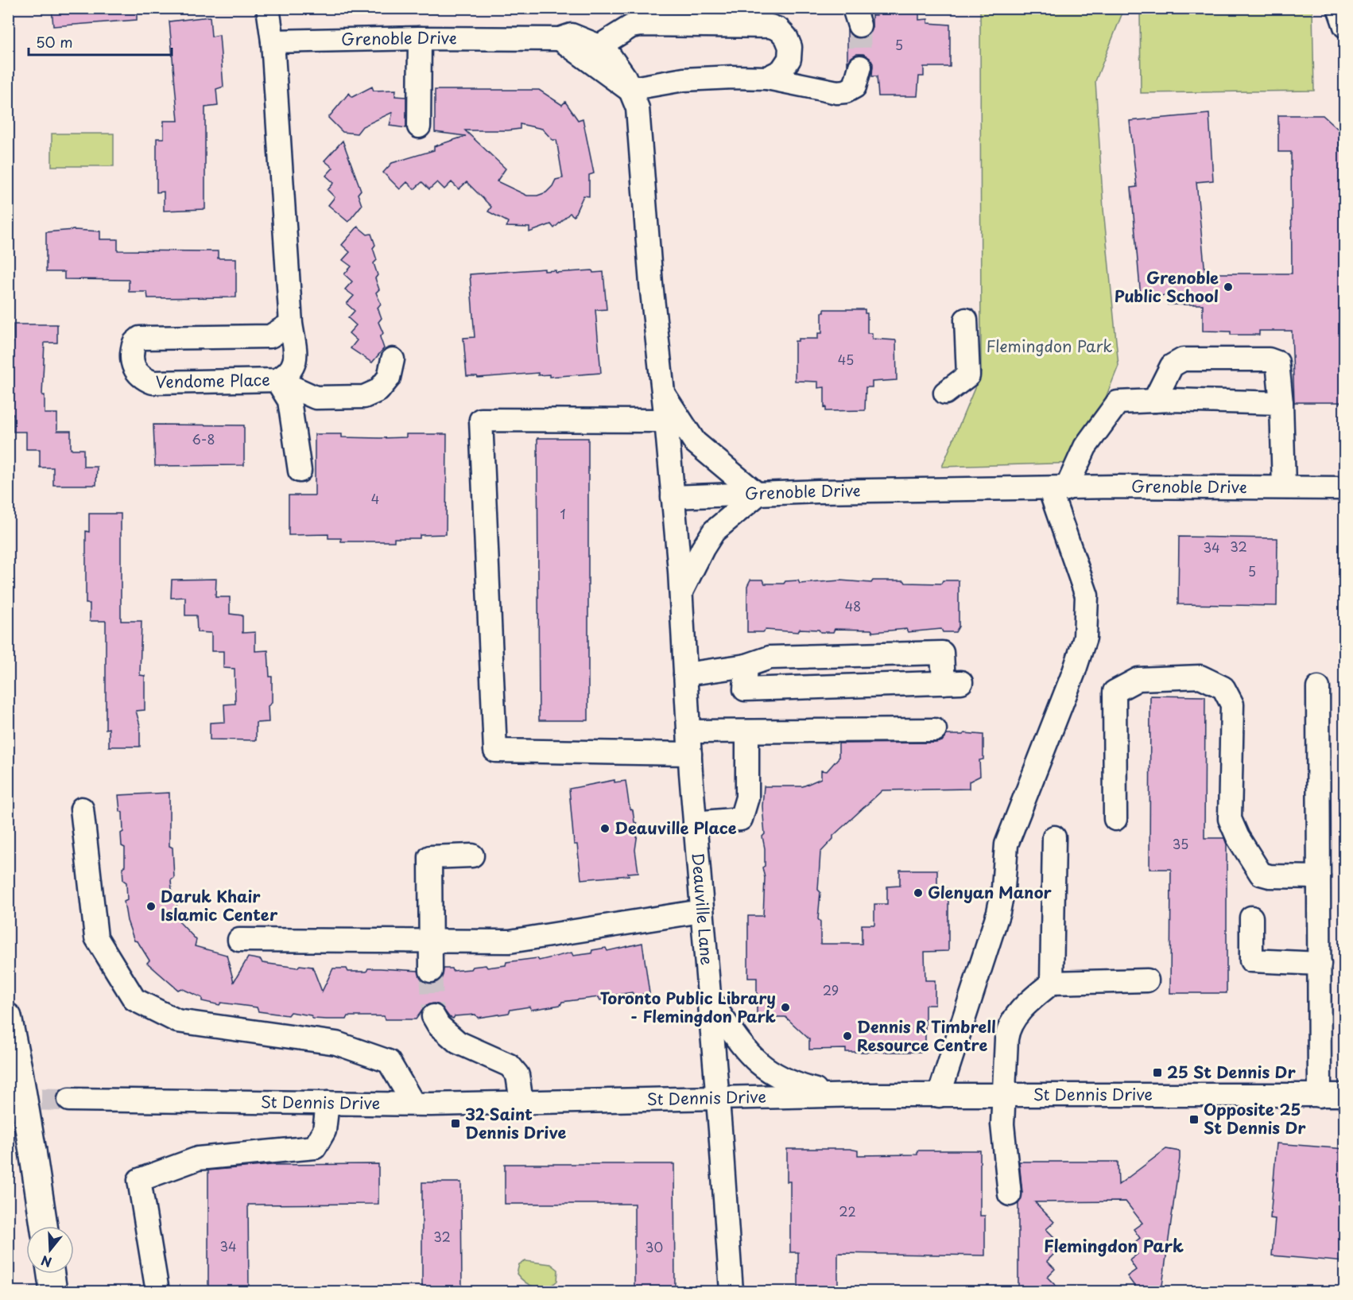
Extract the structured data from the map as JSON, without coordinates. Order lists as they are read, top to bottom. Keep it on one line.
{"streets":{"street":["Grenoble Drive","Vendome Place","Deauville Lane","St Dennis Drive"]},"crossings":[["Grenoble Drive","Vendome Place"],["Grenoble Drive","Deauville Lane"],["Deauville Lane","St Dennis Drive"]],"districts":["Flemingdon Park"],"parks":["Flemingdon Park"],"places":{"other":["Grenoble Public School","Deauville Place","Glenyan Manor","Daruk Khair Islamic Center","Toronto Public Library - Flemingdon Park","Dennis R Timbrell Resource Centre"],"transit":["25 St Dennis Dr","Opposite 25 St Dennis Dr","32 Saint Dennis Drive"]},"house_numbers":["5","45","6-8","4","1","32","34","5","48","35","29","22","32","34","30"],"scale_bar":"50 m","north":"bottom"}
